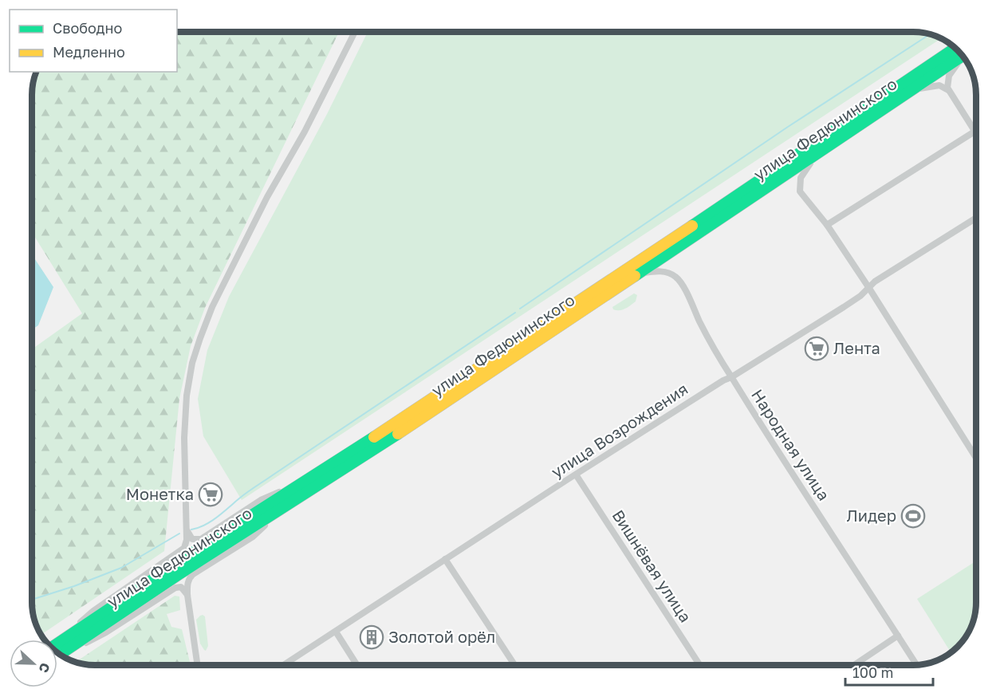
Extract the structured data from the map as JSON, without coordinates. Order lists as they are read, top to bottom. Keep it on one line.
{"streets":{"highway":["улица Федюнинского"],"street":["улица Возрождения","Народная улица","Вишнёвая улица"]},"crossings":[["улица Федюнинского","Народная улица"],["улица Возрождения","Народная улица"],["улица Возрождения","Вишнёвая улица"]],"places":{"supermarket":["Лента","Монетка"],"sports":["Лидер"],"building":["Золотой орёл"]},"legend":["Свободно","Медленно"],"scale_bar":"100 m","north":"right"}
